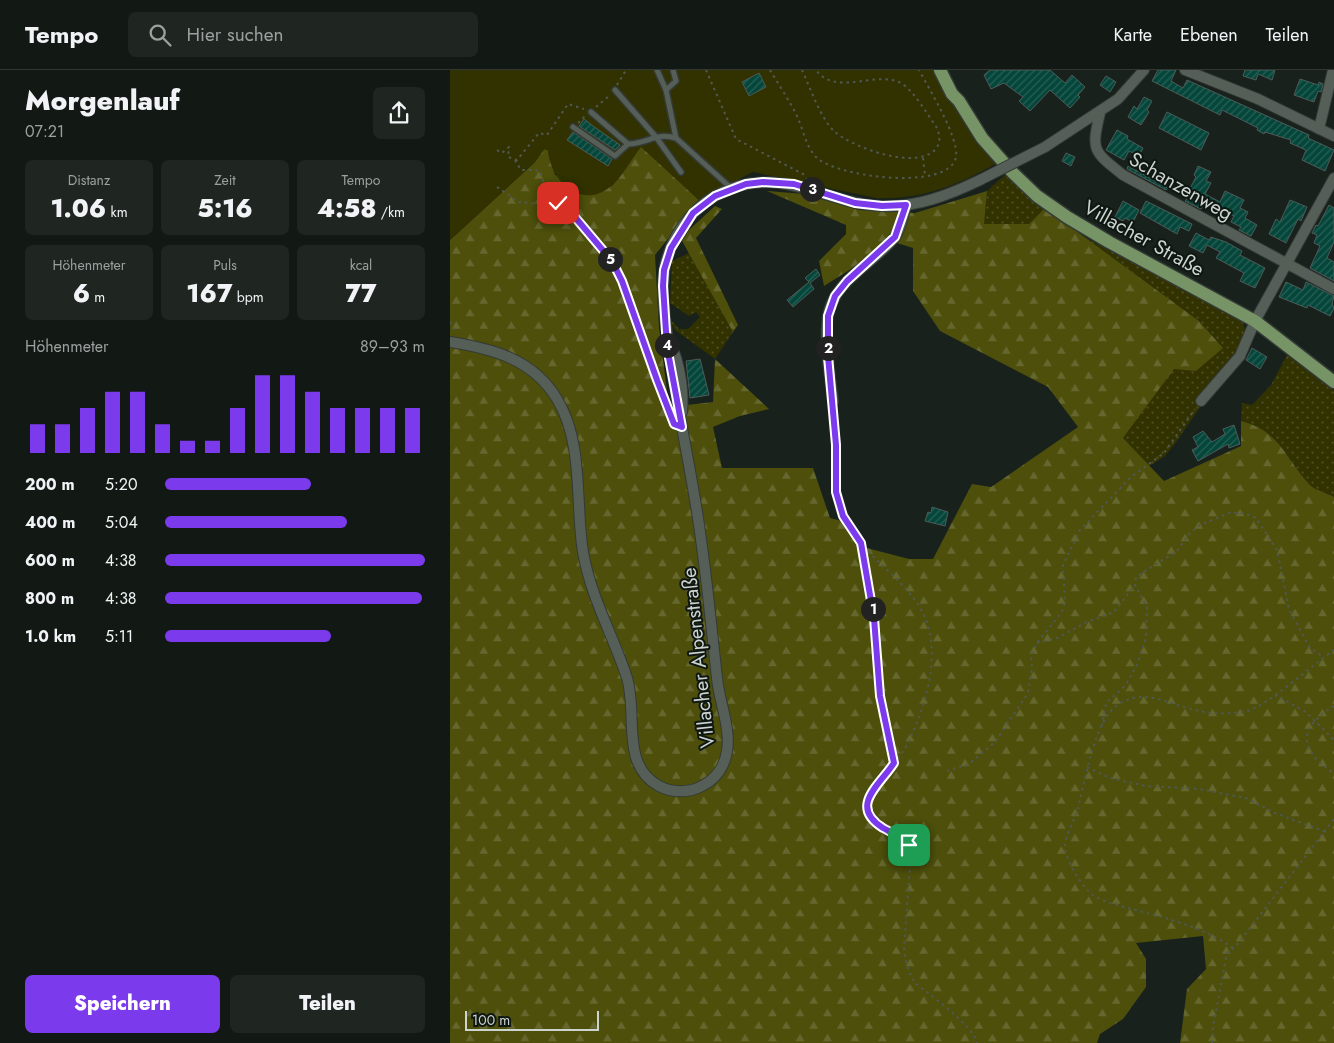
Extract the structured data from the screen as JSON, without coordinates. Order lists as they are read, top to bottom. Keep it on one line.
{"streets":{"main road":["Villacher Straße"],"street":["Schanzenweg","Villacher Alpenstraße"]},"crossings":[["Schanzenweg","Villacher Alpenstraße"]],"scale_bar":"100 m","page":{"header":"Tempo","search":"Hier suchen","nav":["Karte","Ebenen","Teilen"],"heading":["Morgenlauf","07:21"],"stats":[["Distanz","1.06 km"],["Zeit","5:16"],["Tempo","4:58 /km"],["Höhenmeter","6 m"],["Puls","167 bpm"],["kcal","77"]],"pins":["3","5","4","2","1"],"chart":["Höhenmeter","89–93 m"],"list":[{"name":"200 m","note":"5:20"},{"name":"400 m","note":"5:04"},{"name":"600 m","note":"4:38"},{"name":"800 m","note":"4:38"},{"name":"1.0 km","note":"5:11"}],"buttons":["Speichern","Teilen"],"scale":"100 m"}}
